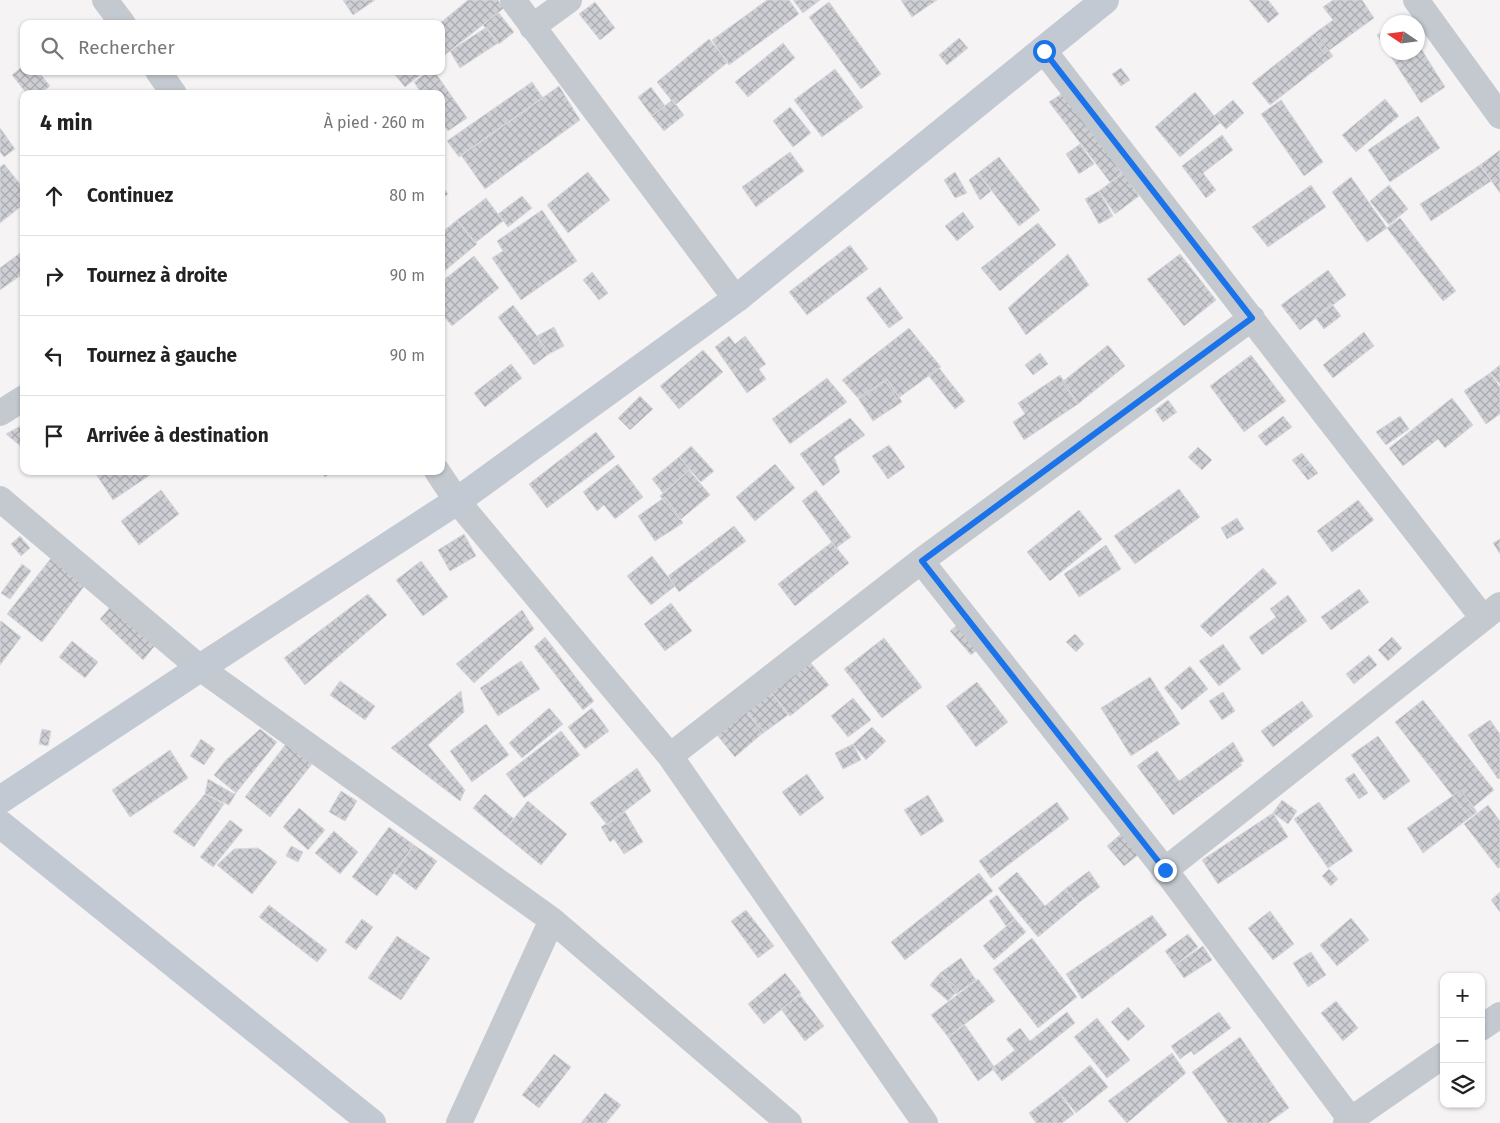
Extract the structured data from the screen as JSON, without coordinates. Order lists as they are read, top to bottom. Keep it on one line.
{"north":"left","page":{"search":"Rechercher","heading":["4 min","À pied · 260 m"],"list":[["Continuez","80 m"],["Tournez à droite","90 m"],["Tournez à gauche","90 m"],"Arrivée à destination"],"map_buttons":["+","−"]}}
